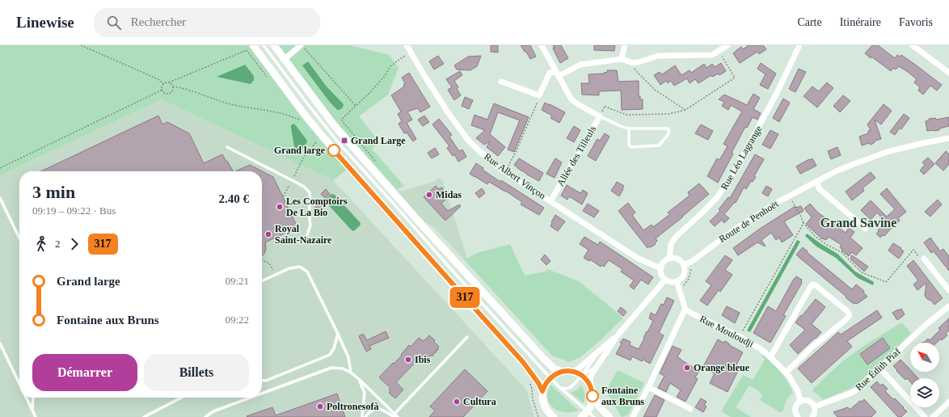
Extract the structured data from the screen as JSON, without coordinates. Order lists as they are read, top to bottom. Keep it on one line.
{"streets":{"street":["Allée des Tilleuls","Rue Léo Lagrange","Rue Albert Vinçon","Route de Penhoët","Rue Mouloudji","Rue Édith Piaf"]},"crossings":[["Allée des Tilleuls","Rue Albert Vinçon"],["Rue Léo Lagrange","Rue Albert Vinçon"],["Rue Léo Lagrange","Route de Penhoët"],["Rue Albert Vinçon","Route de Penhoët"]],"districts":["Grand Savine"],"places":{"transit":["Grand Large"],"other":["Grand large","Midas","Les Comptoirs De La Bio","Royal Saint-Nazaire","Ibis","Orange bleue","Fontaine aux Bruns","Cultura","Poltronesofà"]},"lines":["bus line 317"],"north":"top left","page":{"header":"Linewise","search":"Rechercher","nav":["Carte","Itinéraire","Favoris"],"on_map":"317","heading":["3 min","09:19 – 09:22 · Bus","2.40 €"],"legs":["2","317"],"list":[{"name":"Grand large","value":"09:21"},{"name":"Fontaine aux Bruns","value":"09:22"}],"buttons":["Démarrer","Billets"]}}
